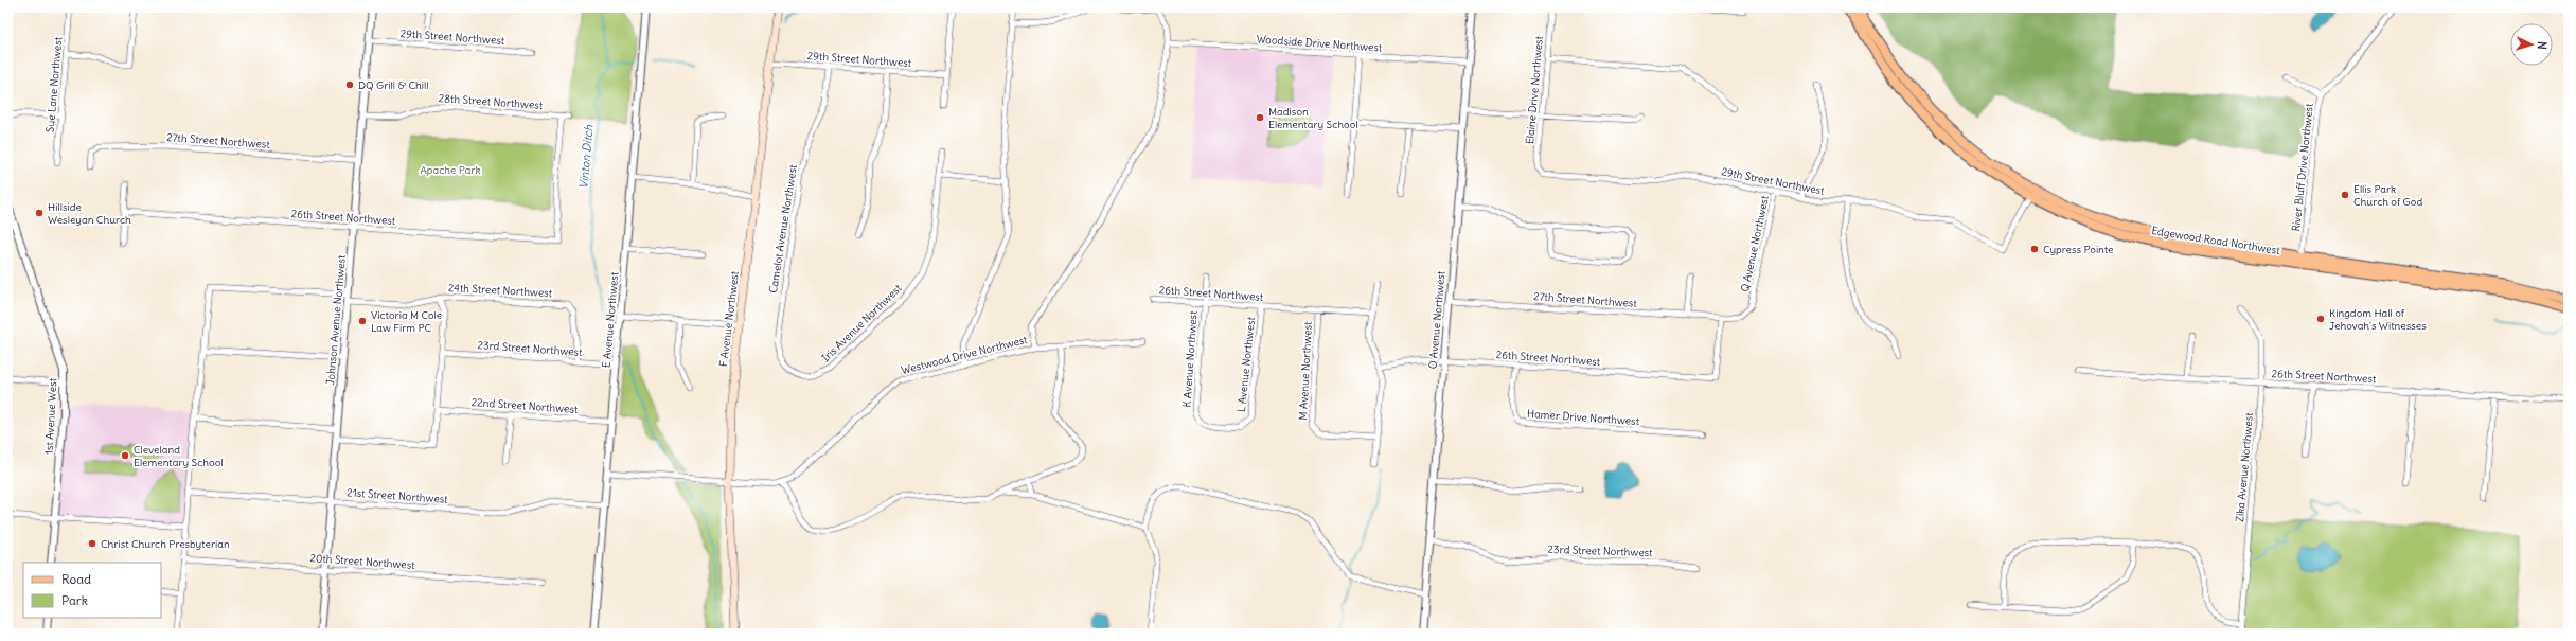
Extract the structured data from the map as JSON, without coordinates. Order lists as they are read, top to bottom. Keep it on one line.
{"streets":{"main road":["Edgewood Road Northwest","F Avenue Northwest"],"street":["29th Street Northwest","Woodside Drive Northwest","Sue Lane Northwest","Elaine Drive Northwest","28th Street Northwest","27th Street Northwest","River Bluff Drive Northwest","26th Street Northwest","Camelot Avenue Northwest","Q Avenue Northwest","24th Street Northwest","Johnson Avenue Northwest","E Avenue Northwest","O Avenue Northwest","Iris Avenue Northwest","23rd Street Northwest","Westwood Drive Northwest","K Avenue Northwest","L Avenue Northwest","M Avenue Northwest","22nd Street Northwest","1st Avenue West","Hamer Drive Northwest","Zika Avenue Northwest","21st Street Northwest","20th Street Northwest"]},"crossings":[["29th Street Northwest","Elaine Drive Northwest"],["29th Street Northwest","Camelot Avenue Northwest"],["29th Street Northwest","Edgewood Road Northwest"],["29th Street Northwest","Q Avenue Northwest"],["29th Street Northwest","F Avenue Northwest"],["29th Street Northwest","Johnson Avenue Northwest"],["Woodside Drive Northwest","O Avenue Northwest"],["Woodside Drive Northwest","Westwood Drive Northwest"],["28th Street Northwest","26th Street Northwest"],["28th Street Northwest","Johnson Avenue Northwest"],["27th Street Northwest","26th Street Northwest"],["27th Street Northwest","Q Avenue Northwest"],["27th Street Northwest","Johnson Avenue Northwest"],["27th Street Northwest","O Avenue Northwest"],["River Bluff Drive Northwest","Edgewood Road Northwest"],["26th Street Northwest","Q Avenue Northwest"],["26th Street Northwest","Johnson Avenue Northwest"],["26th Street Northwest","O Avenue Northwest"],["26th Street Northwest","K Avenue Northwest"],["26th Street Northwest","L Avenue Northwest"],["26th Street Northwest","M Avenue Northwest"],["26th Street Northwest","Hamer Drive Northwest"],["26th Street Northwest","Zika Avenue Northwest"],["Camelot Avenue Northwest","Iris Avenue Northwest"],["24th Street Northwest","Johnson Avenue Northwest"],["24th Street Northwest","23rd Street Northwest"],["Johnson Avenue Northwest","21st Street Northwest"],["Johnson Avenue Northwest","20th Street Northwest"],["E Avenue Northwest","23rd Street Northwest"],["E Avenue Northwest","22nd Street Northwest"],["E Avenue Northwest","21st Street Northwest"],["O Avenue Northwest","23rd Street Northwest"],["K Avenue Northwest","L Avenue Northwest"]],"water":["Vinton Ditch"],"parks":["Apache Park"],"places":["DQ Grill & Chill","Madison Elementary School","Ellis Park Church of God","Hillside Wesleyan Church","Cypress Pointe","Kingdom Hall of Jehovah's Witnesses","Victoria M Cole Law Firm PC","Cleveland Elementary School","Christ Church Presbyterian"],"legend":["Road","Park"],"north":"right"}
